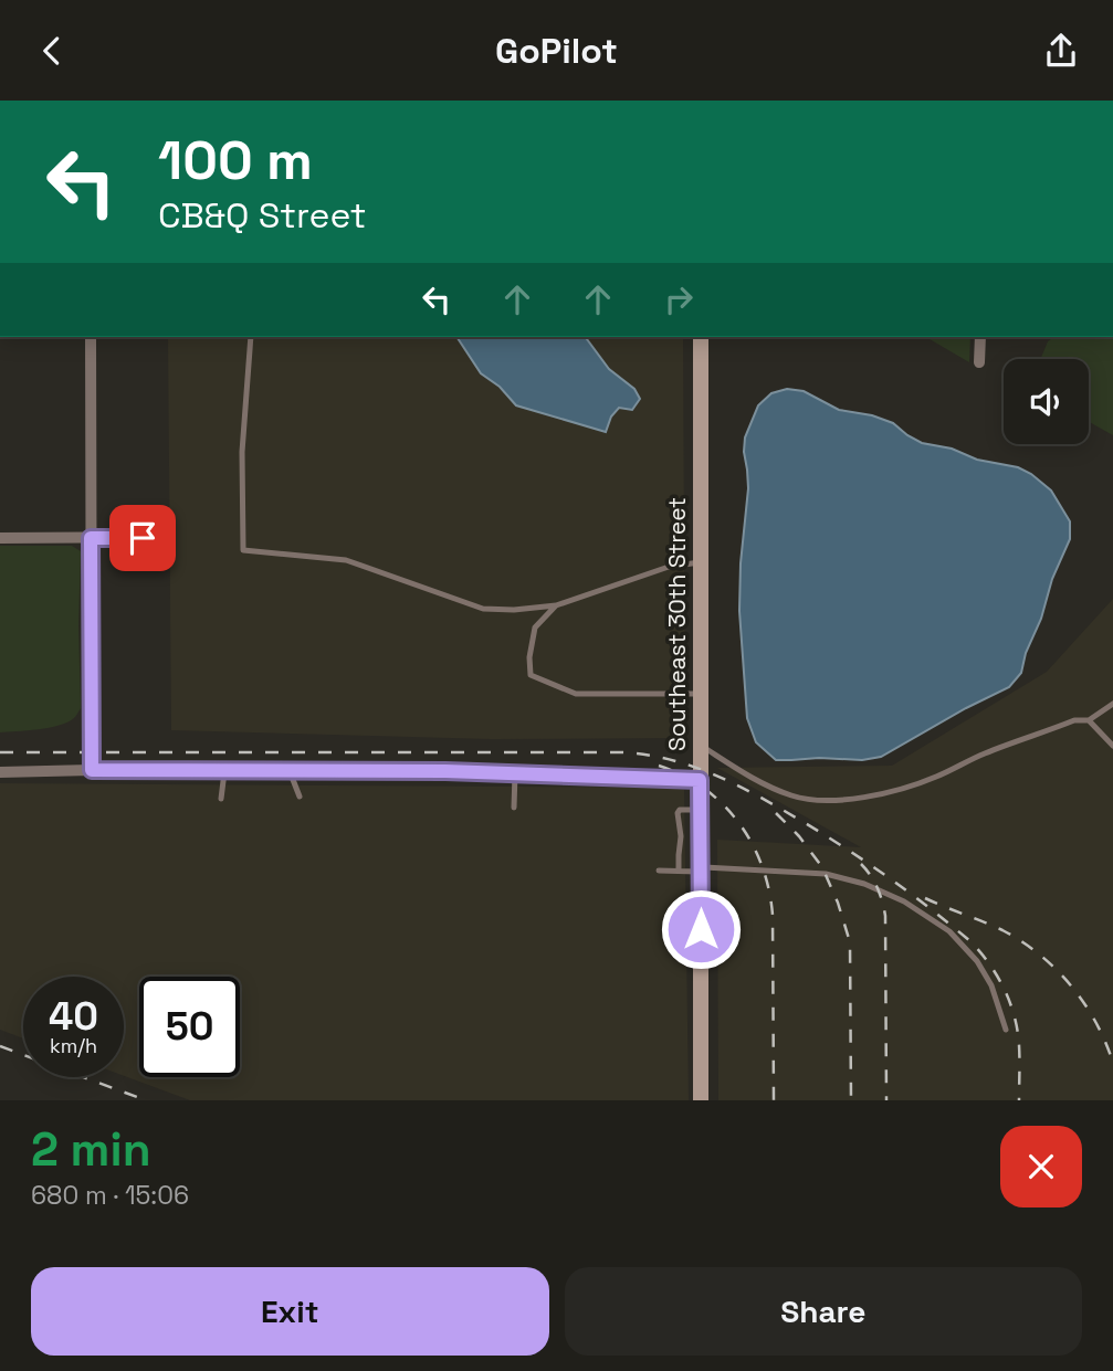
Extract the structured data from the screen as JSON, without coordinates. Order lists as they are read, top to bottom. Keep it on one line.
{"streets":{"main road":["Southeast 30th Street"]},"page":{"header":"GoPilot","turn":["100 m","CB&Q Street"],"speed":"40 km/h","limit":"50","heading":["2 min","680 m · 15:06"],"buttons":["Exit","Share"]}}
